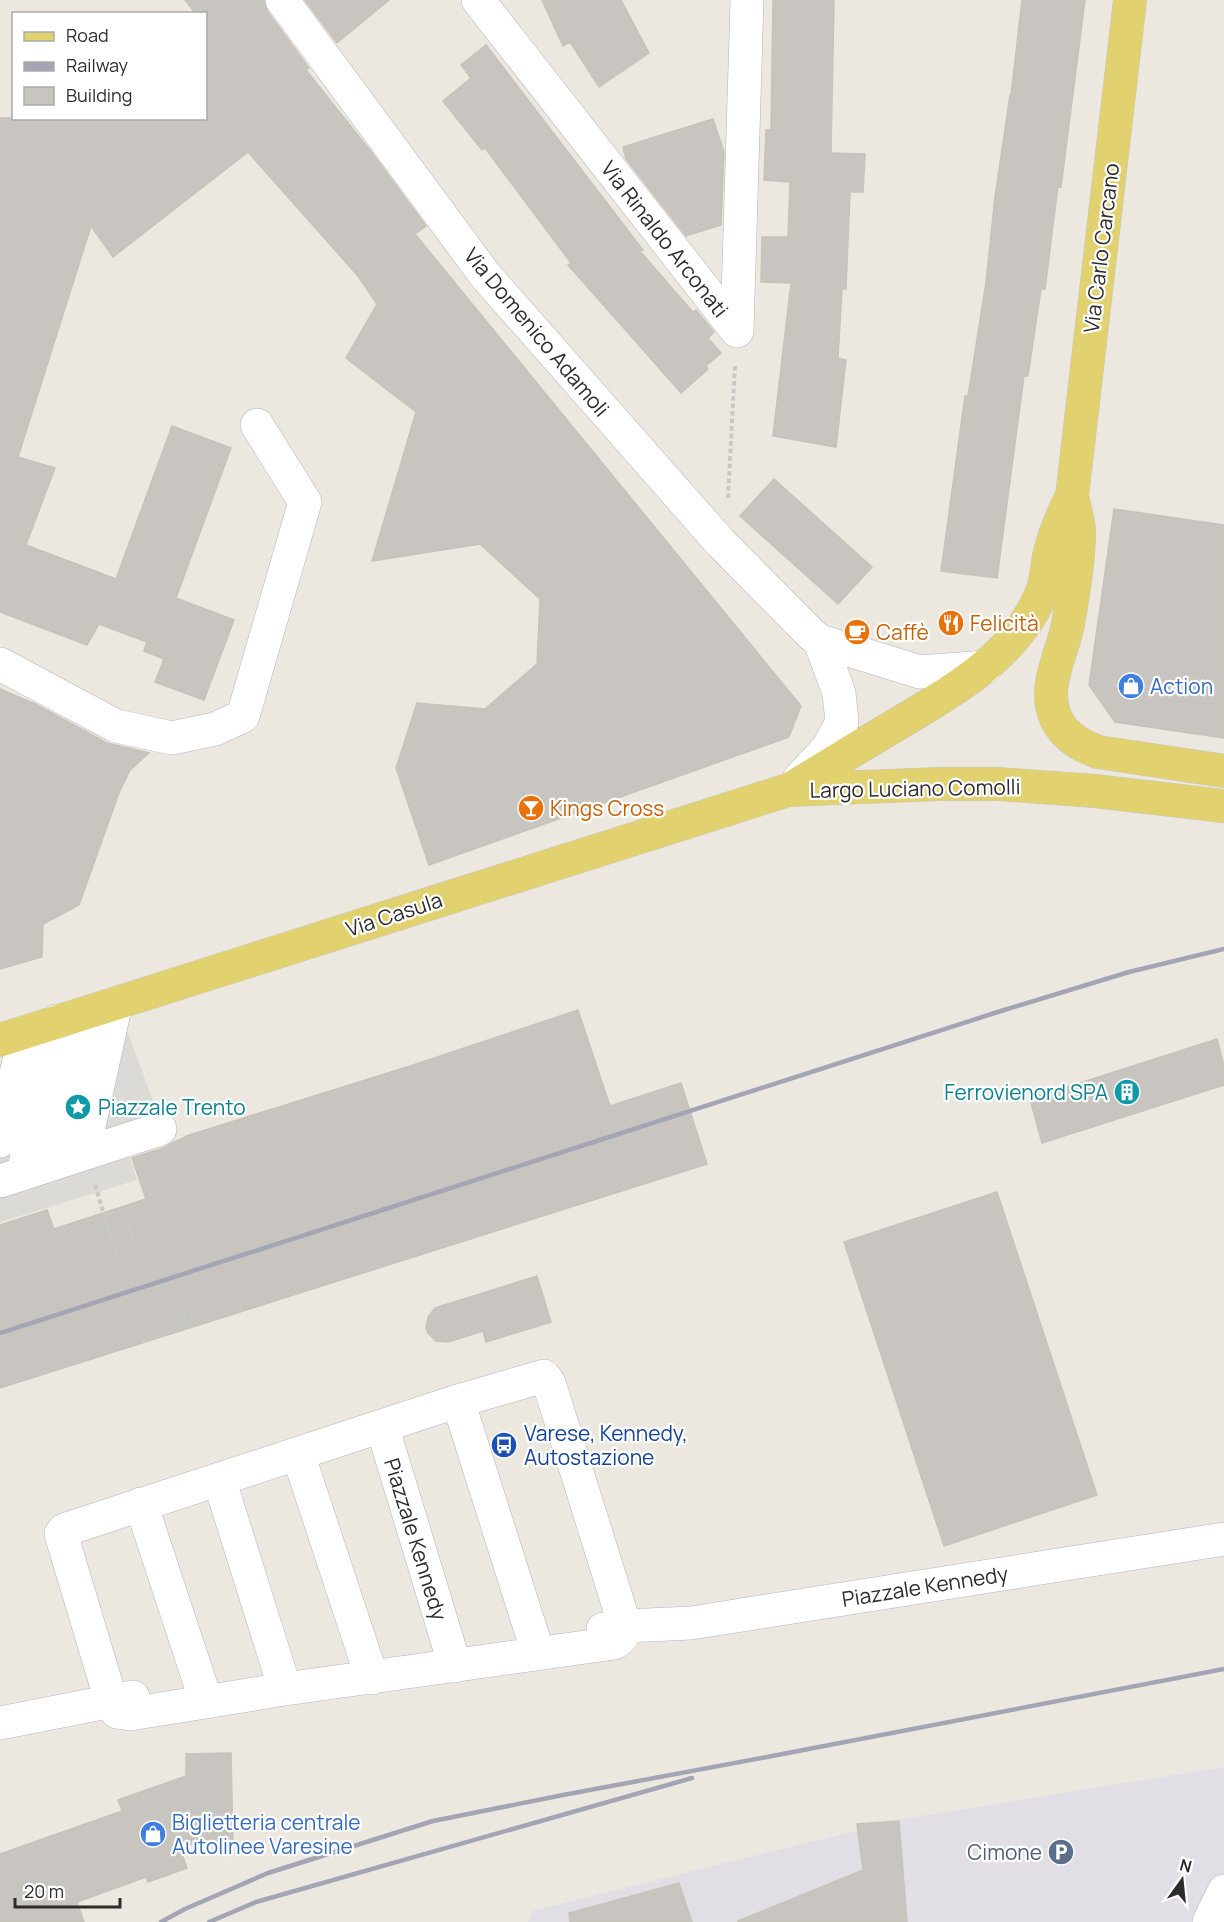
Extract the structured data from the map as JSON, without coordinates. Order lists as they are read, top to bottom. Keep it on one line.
{"streets":{"main road":["Via Carlo Carcano","Largo Luciano Comolli","Via Casula"],"street":["Via Rinaldo Arconati","Via Domenico Adamoli","Piazzale Kennedy"]},"crossings":[["Via Carlo Carcano","Via Domenico Adamoli"],["Via Carlo Carcano","Largo Luciano Comolli"],["Via Domenico Adamoli","Largo Luciano Comolli"],["Via Domenico Adamoli","Via Casula"],["Largo Luciano Comolli","Via Casula"]],"places":{"restaurant":["Felicità"],"cafe":["Caffè"],"shop":["Action","Biglietteria centrale Autolinee Varesine"],"bar":["Kings Cross"],"building":["Ferrovienord SPA"],"place":["Piazzale Trento"],"bus stop":["Varese, Kennedy, Autostazione"],"parking":["Cimone"]},"legend":["Road","Railway","Building"],"scale_bar":"20 m","north":"top"}
